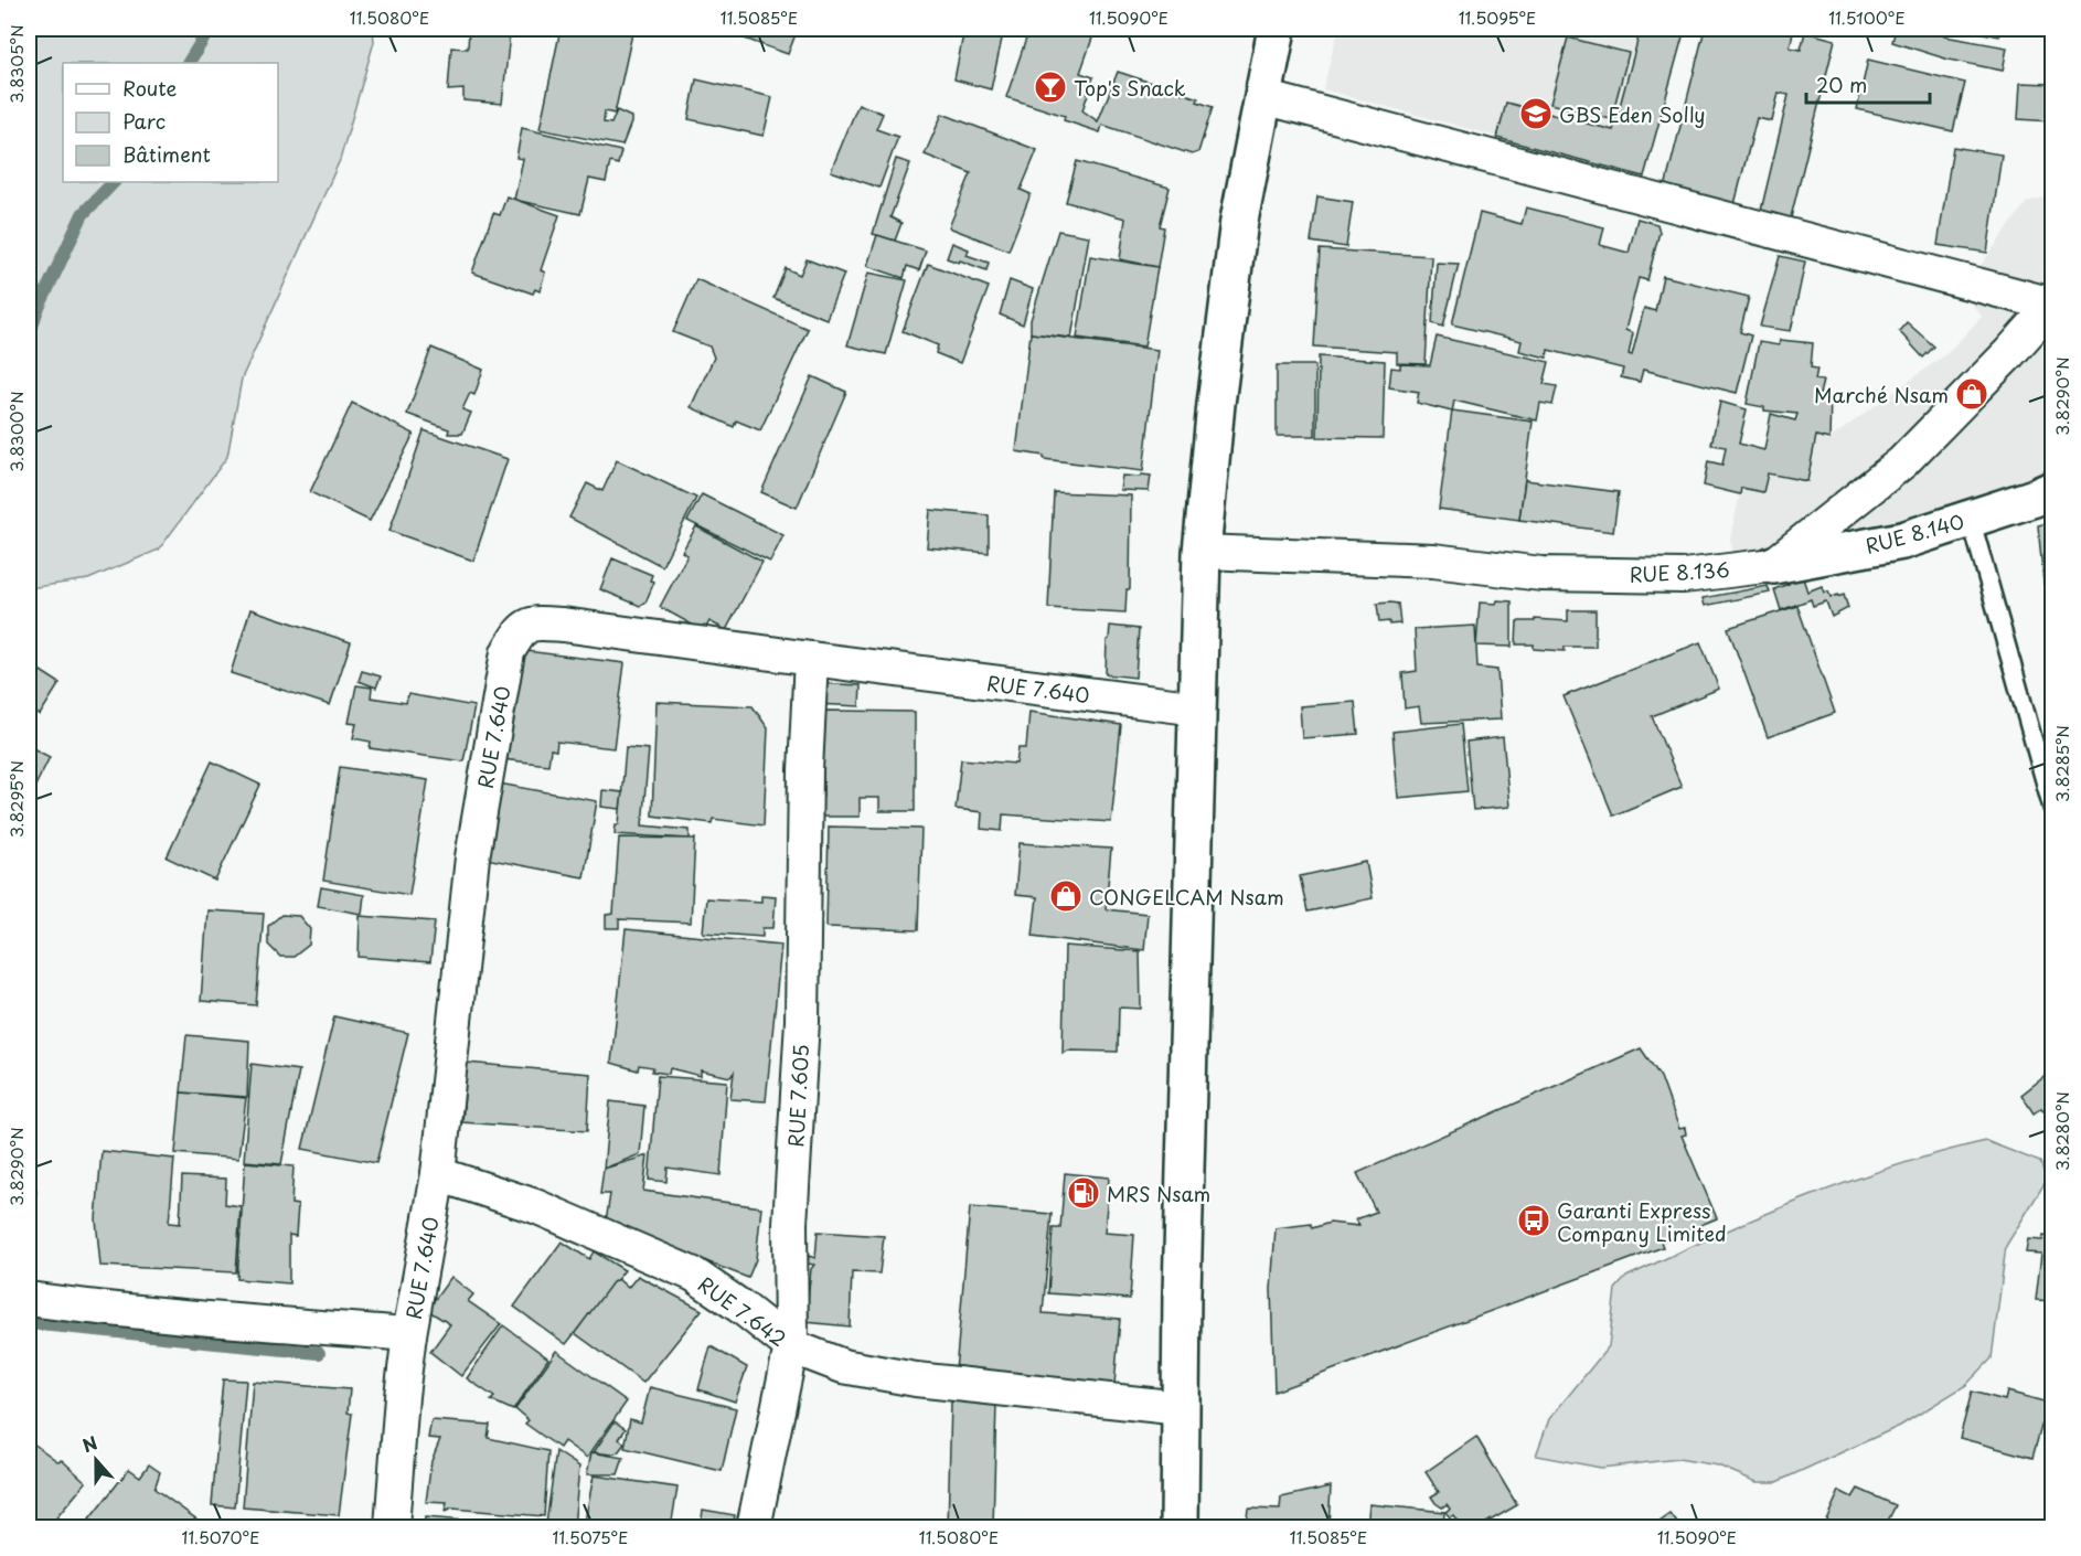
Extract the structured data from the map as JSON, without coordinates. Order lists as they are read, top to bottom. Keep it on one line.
{"streets":{"main road":["RUE 8.140"],"street":["RUE 8.136","RUE 7.640","RUE 7.605","RUE 7.642"]},"crossings":[["RUE 8.140","RUE 8.136"],["RUE 7.640","RUE 7.605"],["RUE 7.640","RUE 7.642"],["RUE 7.605","RUE 7.642"]],"places":{"bar":["Top's Snack"],"school or university":["GBS Eden Solly"],"shop":["Marché Nsam","CONGELCAM Nsam"],"fuel station":["MRS Nsam"],"bus stop":["Garanti Express Company Limited"]},"legend":["Route","Parc","Bâtiment"],"scale_bar":"20 m","north":"top","coordinates":["11.5080°E","11.5085°E","11.5090°E","11.5095°E","11.5100°E","3.8305°N","3.8290°N","3.8300°N","3.8285°N","3.8295°N","3.8280°N","11.5070°E","11.5075°E"]}
